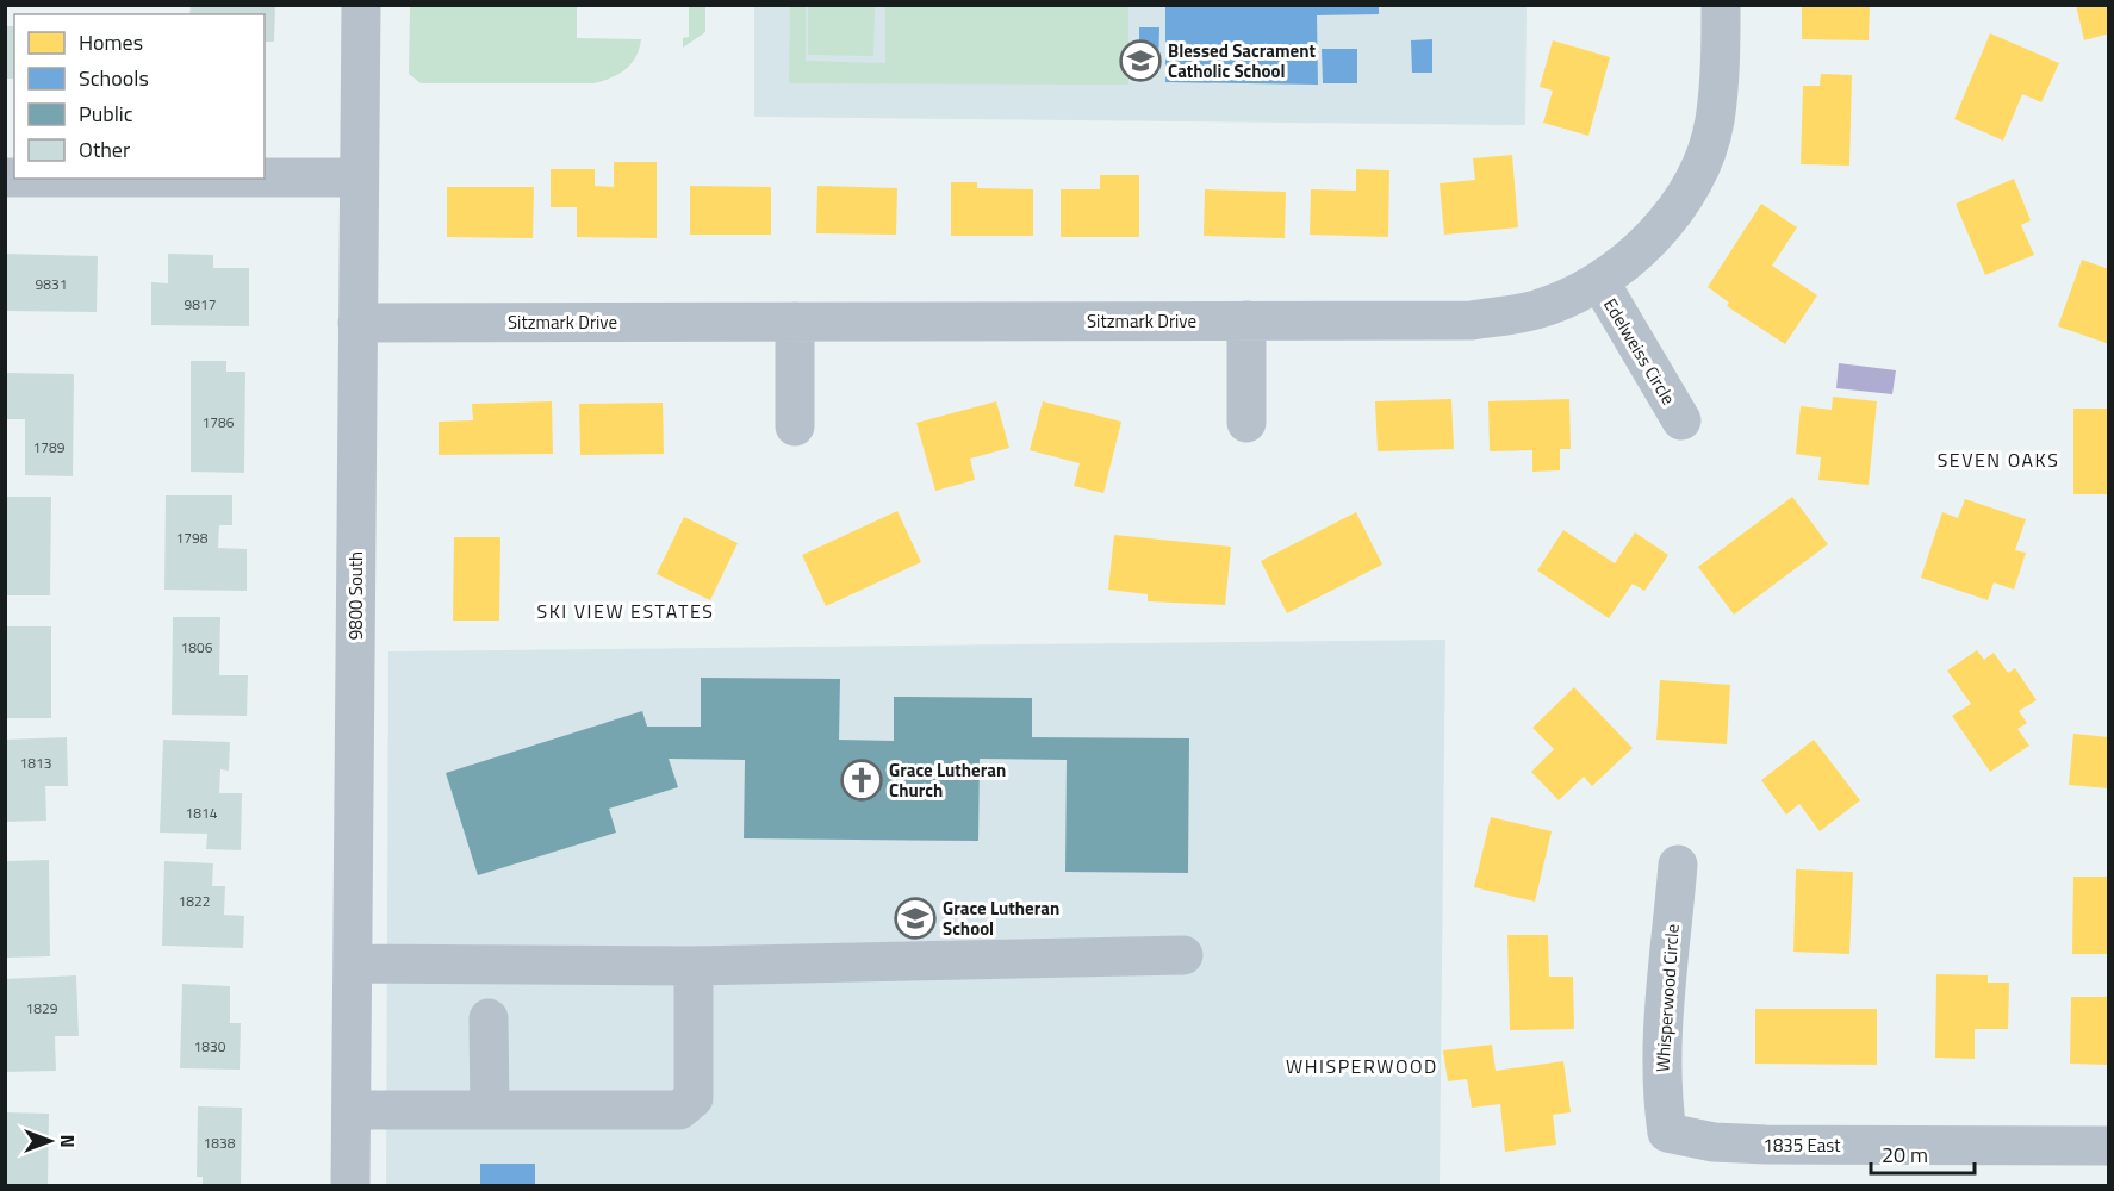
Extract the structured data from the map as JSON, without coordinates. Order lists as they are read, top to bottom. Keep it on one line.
{"streets":{"street":["Sitzmark Drive","Edelweiss Circle","9800 South","Whisperwood Circle","1835 East"]},"crossings":[["Sitzmark Drive","Edelweiss Circle"],["Sitzmark Drive","9800 South"],["Whisperwood Circle","1835 East"]],"districts":["SEVEN OAKS","SKI VIEW ESTATES","WHISPERWOOD"],"places":{"school or university":["Blessed Sacrament Catholic School","Grace Lutheran School"],"church":["Grace Lutheran Church"]},"house_numbers":["9831","9817","1786","1789","1798","1806","1813","1814","1822","1829","1830","1838"],"legend":["Homes","Schools","Public","Other"],"scale_bar":"20 m","north":"right"}
